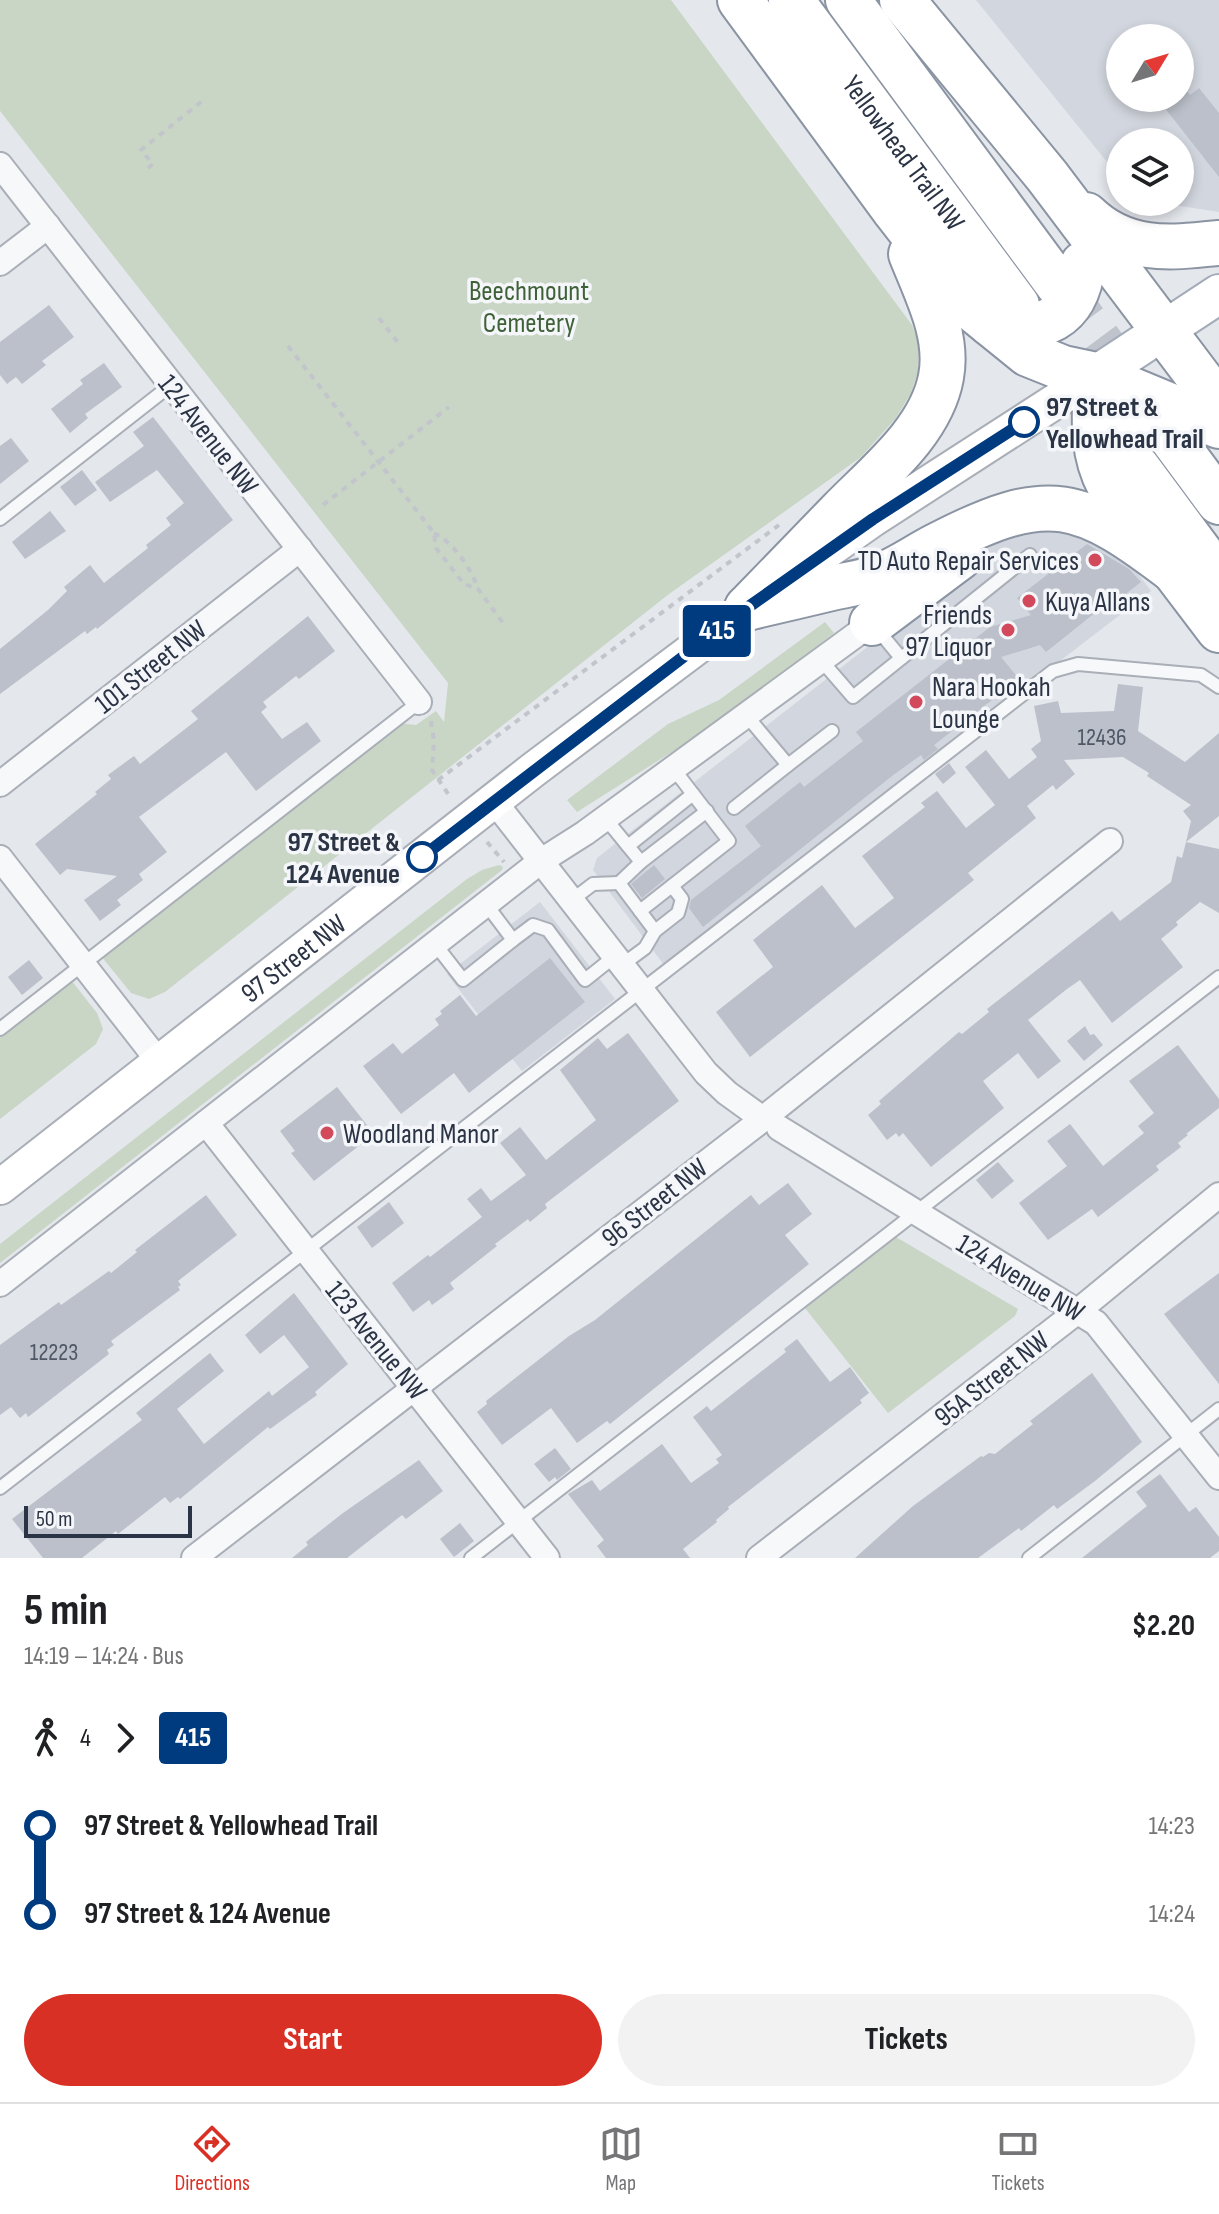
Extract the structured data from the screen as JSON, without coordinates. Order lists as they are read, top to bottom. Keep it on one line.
{"streets":{"highway":["Yellowhead Trail NW"],"main road":["97 Street NW"],"street":["124 Avenue NW","101 Street NW","96 Street NW","123 Avenue NW","95A Street NW"]},"crossings":[["124 Avenue NW","101 Street NW"],["124 Avenue NW","97 Street NW"],["124 Avenue NW","96 Street NW"],["124 Avenue NW","95A Street NW"],["96 Street NW","123 Avenue NW"]],"parks":["Beechmount Cemetery"],"places":["97 Street & Yellowhead Trail","TD Auto Repair Services","Kuya Allans","Friends 97 Liquor","Nara Hookah Lounge","97 Street & 124 Avenue","Woodland Manor"],"lines":["bus line 415"],"house_numbers":["12436","12223"],"scale_bar":"50 m","north":"top right","page":{"on_map":"415","scale":"50 m","heading":["5 min","14:19 – 14:24 · Bus","$2.20"],"legs":["4","415"],"list":[{"name":"97 Street & Yellowhead Trail","value":"14:23"},{"name":"97 Street & 124 Avenue","value":"14:24"}],"buttons":["Start","Tickets"],"tabs":["Directions","Map","Tickets"]}}
